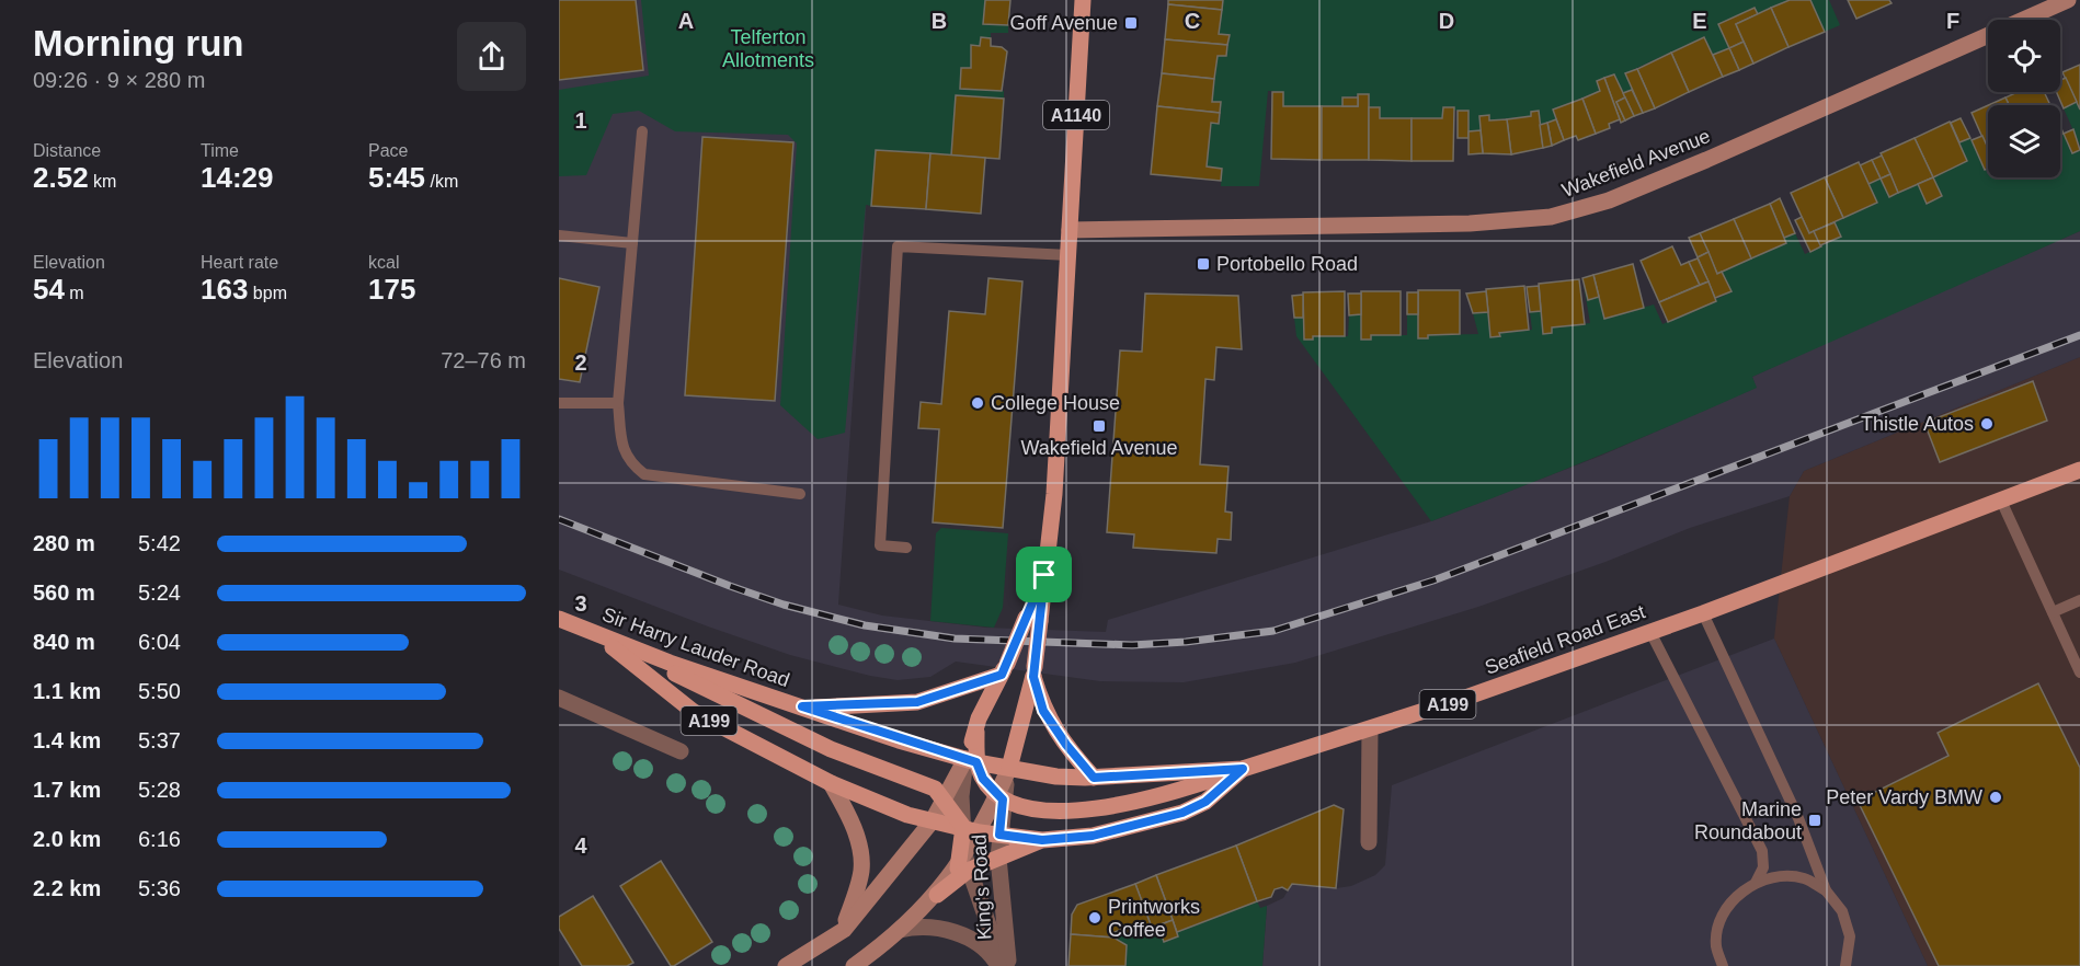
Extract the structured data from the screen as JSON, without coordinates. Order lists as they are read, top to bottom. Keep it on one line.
{"streets":{"main road":["A1140","Seafield Road East","Sir Harry Lauder Road","A199"],"street":["Wakefield Avenue","King's Road"]},"crossings":[["A1140","Wakefield Avenue"],["Seafield Road East","Sir Harry Lauder Road"],["Seafield Road East","A199"],["Sir Harry Lauder Road","A199"],["Sir Harry Lauder Road","King's Road"],["A199","King's Road"]],"parks":["Telferton Allotments"],"places":{"transit":["Goff Avenue","Portobello Road","Wakefield Avenue","Marine Roundabout"],"other":["College House","Thistle Autos","Peter Vardy BMW","Printworks Coffee"]},"page":{"heading":["Morning run","09:26 · 9 × 280 m"],"stats":[["Distance","2.52 km"],["Time","14:29"],["Pace","5:45 /km"],["Elevation","54 m"],["Heart rate","163 bpm"],["kcal","175"]],"chart":["Elevation","72–76 m"],"list":[{"name":"280 m","note":"5:42"},{"name":"560 m","note":"5:24"},{"name":"840 m","note":"6:04"},{"name":"1.1 km","note":"5:50"},{"name":"1.4 km","note":"5:37"},{"name":"1.7 km","note":"5:28"},{"name":"2.0 km","note":"6:16"},{"name":"2.2 km","note":"5:36"}]},"grid":{"columns":["A","B","C","D","E","F"],"rows":["1","2","3","4"]}}
